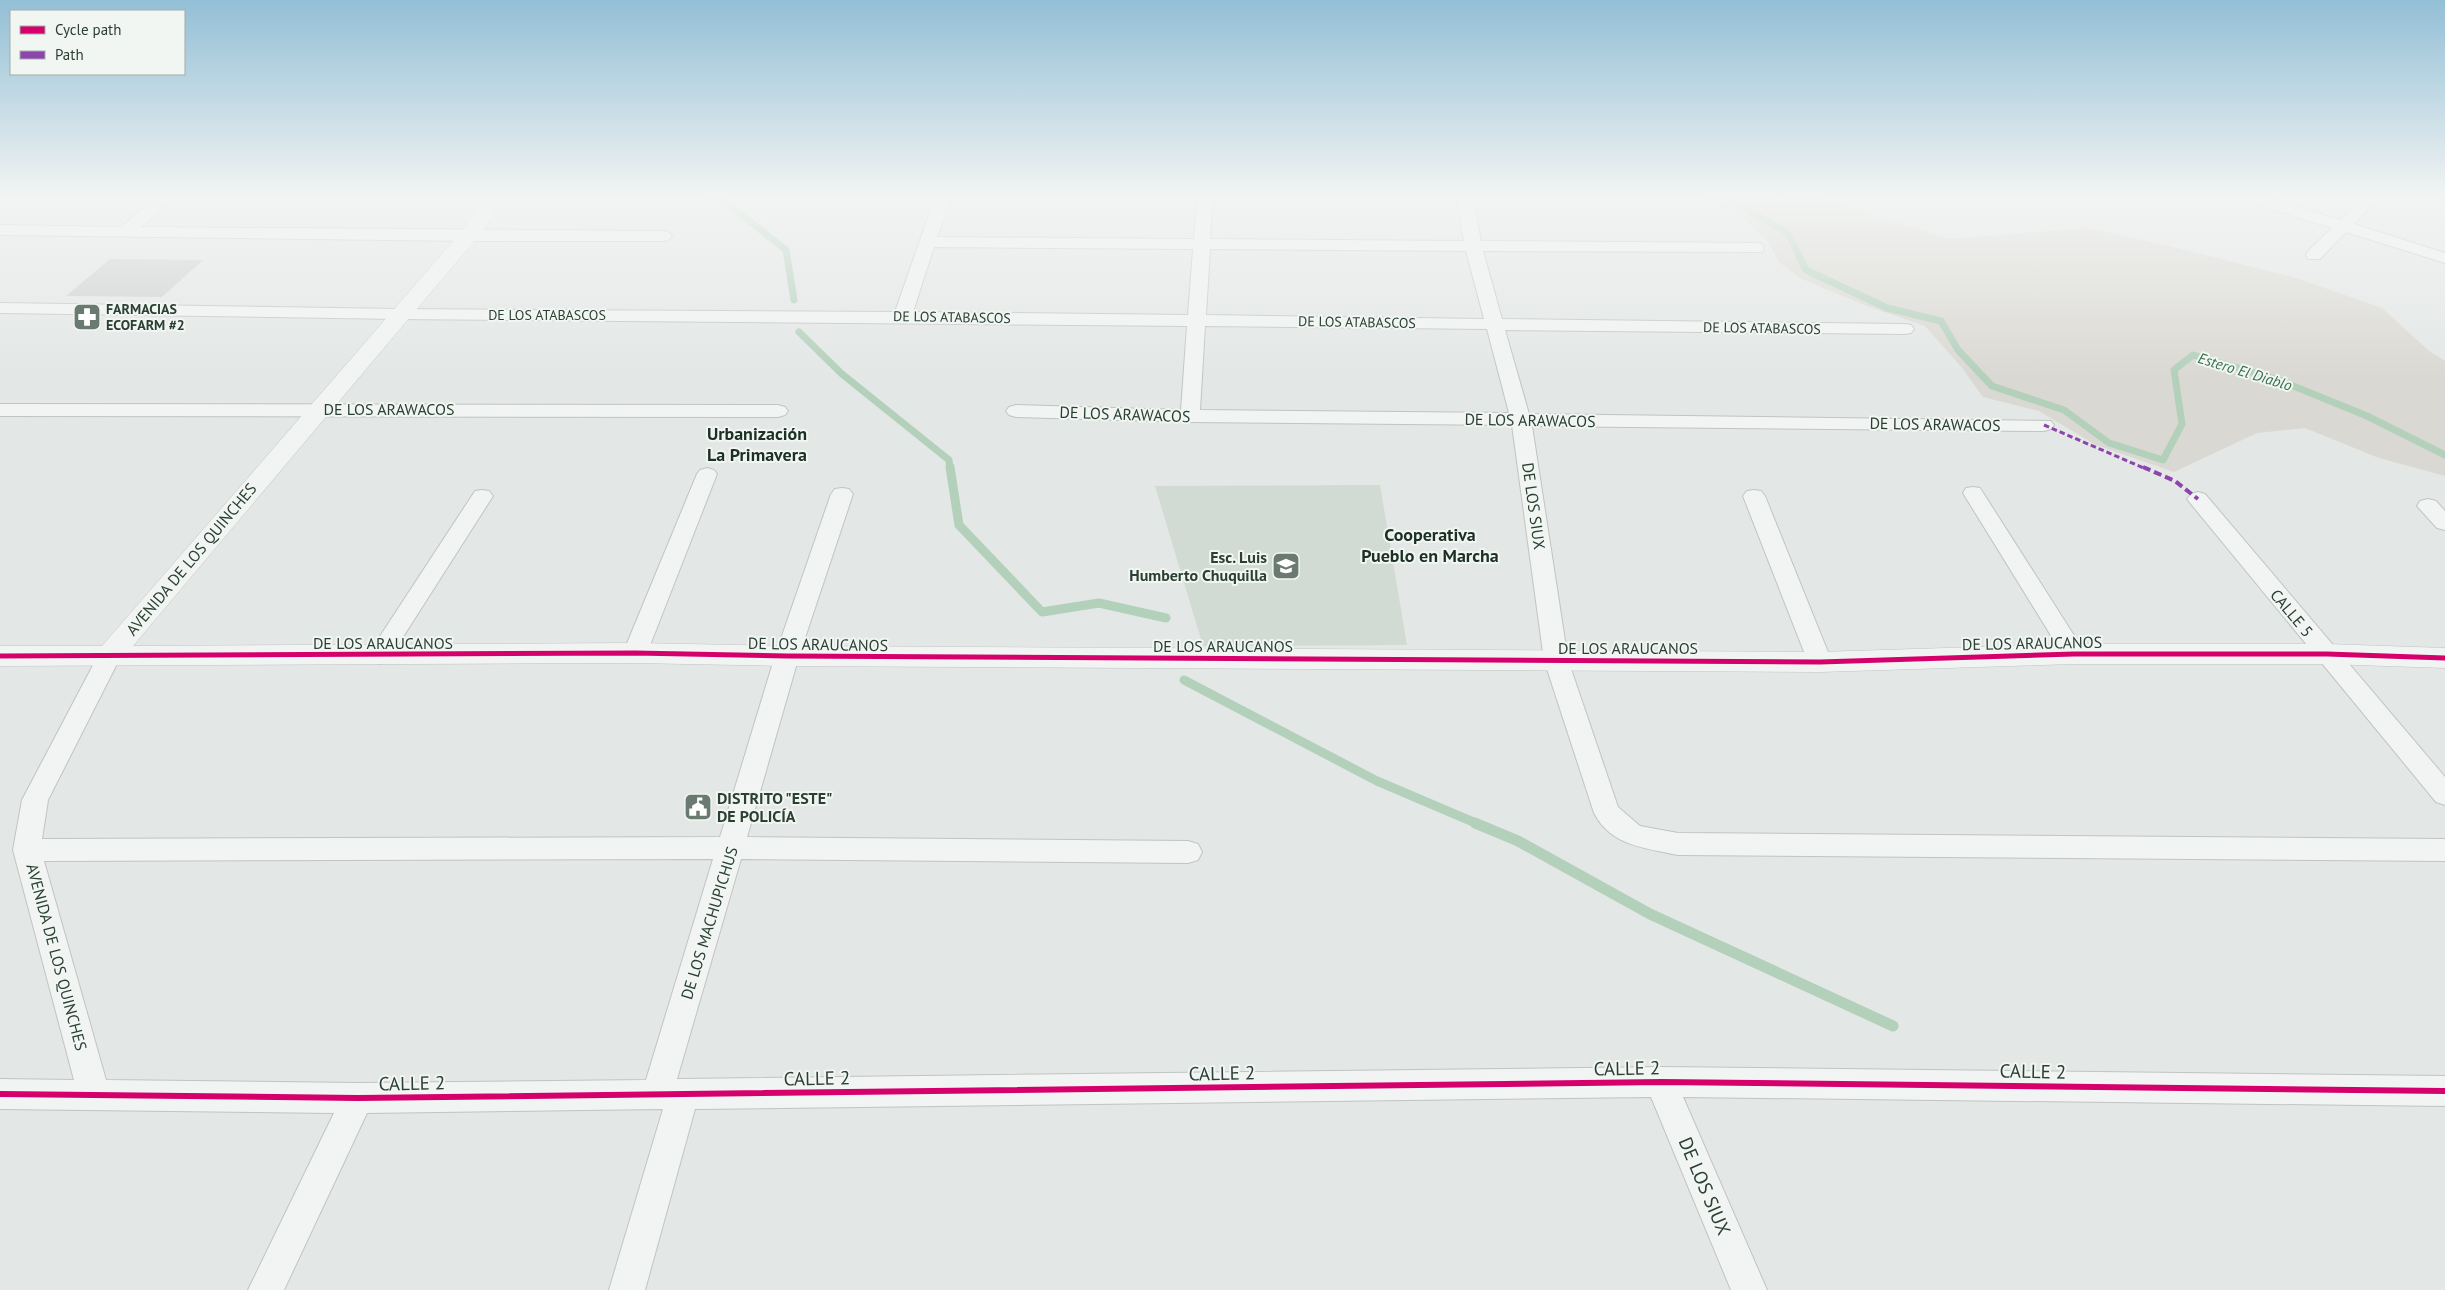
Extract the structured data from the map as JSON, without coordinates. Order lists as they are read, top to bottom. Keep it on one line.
{"streets":{"street":["DE LOS ATABASCOS","DE LOS ARAWACOS","DE LOS SIUX","AVENIDA DE LOS QUINCHES","CALLE 5","DE LOS ARAUCANOS","DE LOS MACHUPICHUS","CALLE 2"]},"crossings":[["DE LOS ATABASCOS","DE LOS SIUX"],["DE LOS ATABASCOS","AVENIDA DE LOS QUINCHES"],["DE LOS ARAWACOS","DE LOS SIUX"],["DE LOS ARAWACOS","AVENIDA DE LOS QUINCHES"],["DE LOS SIUX","DE LOS ARAUCANOS"],["DE LOS SIUX","CALLE 2"],["AVENIDA DE LOS QUINCHES","DE LOS ARAUCANOS"],["AVENIDA DE LOS QUINCHES","CALLE 2"],["CALLE 5","DE LOS ARAUCANOS"],["DE LOS ARAUCANOS","DE LOS MACHUPICHUS"],["DE LOS MACHUPICHUS","CALLE 2"]],"districts":["Urbanización La Primavera","Cooperativa Pueblo en Marcha"],"water":["Estero El Diablo"],"places":{"pharmacy":["FARMACIAS ECOFARM #2"],"school or university":["Esc. Luis Humberto Chuquilla"],"public building":["DISTRITO \"ESTE\" DE POLICÍA"]},"legend":["Cycle path","Path"]}
